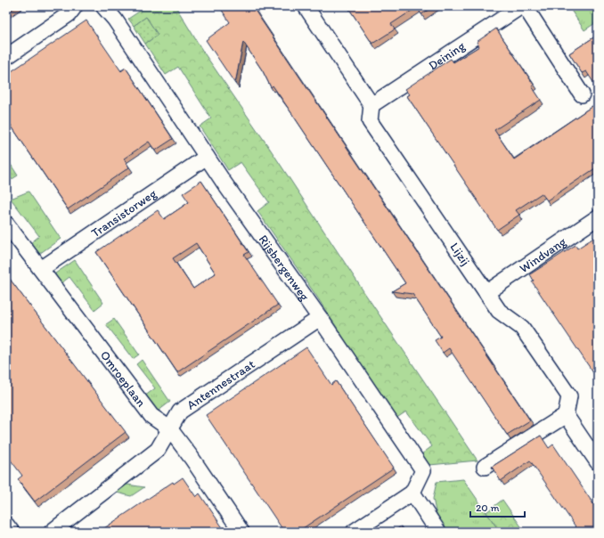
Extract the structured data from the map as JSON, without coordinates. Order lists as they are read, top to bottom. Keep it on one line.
{"streets":{"street":["Deining","Transistorweg","Lijzij","Windvang","Rijsbergenweg","Omroeplaan","Antennestraat"]},"crossings":[["Deining","Lijzij"],["Transistorweg","Rijsbergenweg"],["Transistorweg","Omroeplaan"],["Lijzij","Windvang"],["Rijsbergenweg","Antennestraat"],["Omroeplaan","Antennestraat"]],"scale_bar":"20 m"}
